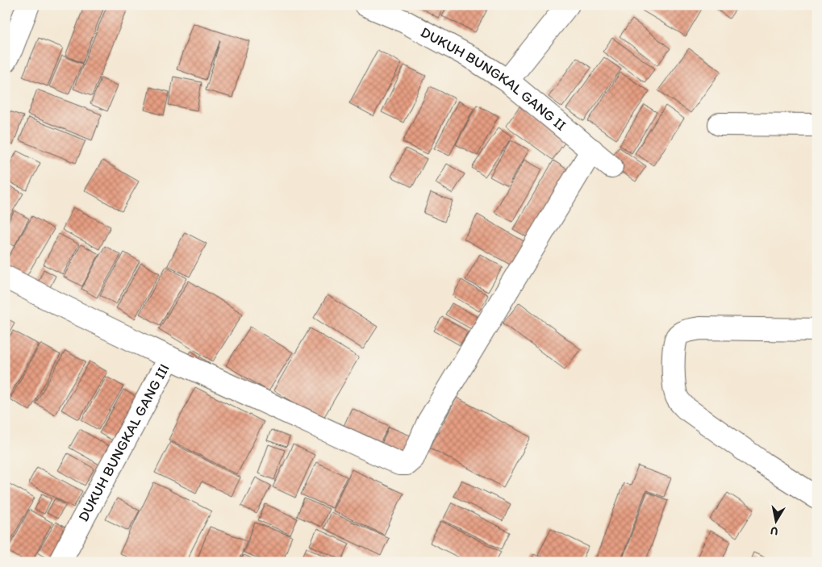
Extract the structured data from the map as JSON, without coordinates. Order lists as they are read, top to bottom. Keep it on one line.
{"streets":{"street":["DUKUH BUNGKAL GANG II","DUKUH BUNGKAL GANG III"]},"north":"bottom"}
